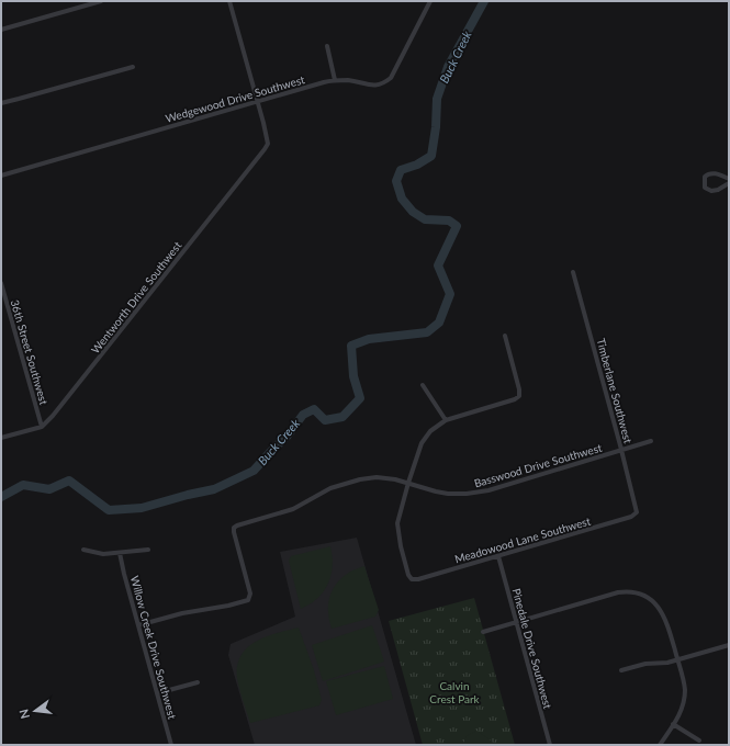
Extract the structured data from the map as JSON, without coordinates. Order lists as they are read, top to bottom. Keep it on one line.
{"streets":{"street":["Wedgewood Drive Southwest","Wentworth Drive Southwest","36th Street Southwest","Timberlane Southwest","Basswood Drive Southwest","Meadowood Lane Southwest","Willow Creek Drive Southwest","Pinedale Drive Southwest"]},"crossings":[["Wedgewood Drive Southwest","Wentworth Drive Southwest"],["Wentworth Drive Southwest","36th Street Southwest"],["Timberlane Southwest","Basswood Drive Southwest"],["Timberlane Southwest","Meadowood Lane Southwest"],["Basswood Drive Southwest","Meadowood Lane Southwest"],["Basswood Drive Southwest","Willow Creek Drive Southwest"],["Meadowood Lane Southwest","Pinedale Drive Southwest"]],"water":["Buck Creek"],"parks":["Calvin Crest Park"],"north":"left"}
